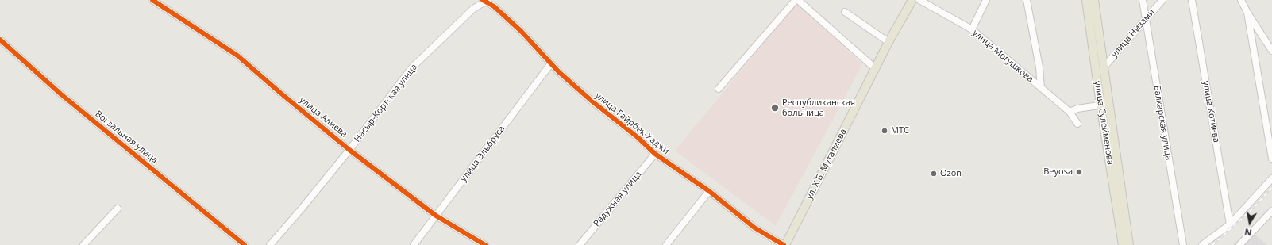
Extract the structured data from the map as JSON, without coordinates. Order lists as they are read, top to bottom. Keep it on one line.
{"streets":{"main road":["улица Сулейменова","ул. Х.Б. Муталиева"],"street":["улица Низами","улица Могушкова","Насыр-Кортская улица","улица Котиева","улица Алиева","Балкарская улица","улица Гайрбек-Хаджи","Вокзальная улица","улица Эльбруса","Радужная улица"]},"crossings":[["улица Низами","улица Сулейменова"],["улица Низами","Балкарская улица"],["Насыр-Кортская улица","улица Алиева"],["Насыр-Кортская улица","улица Гайрбек-Хаджи"],["улица Алиева","улица Эльбруса"],["улица Гайрбек-Хаджи","улица Эльбруса"],["улица Гайрбек-Хаджи","ул. Х.Б. Муталиева"],["улица Гайрбек-Хаджи","Радужная улица"]],"places":["Республиканская больница","МТС","Beyosa","Ozon"],"north":"bottom"}
